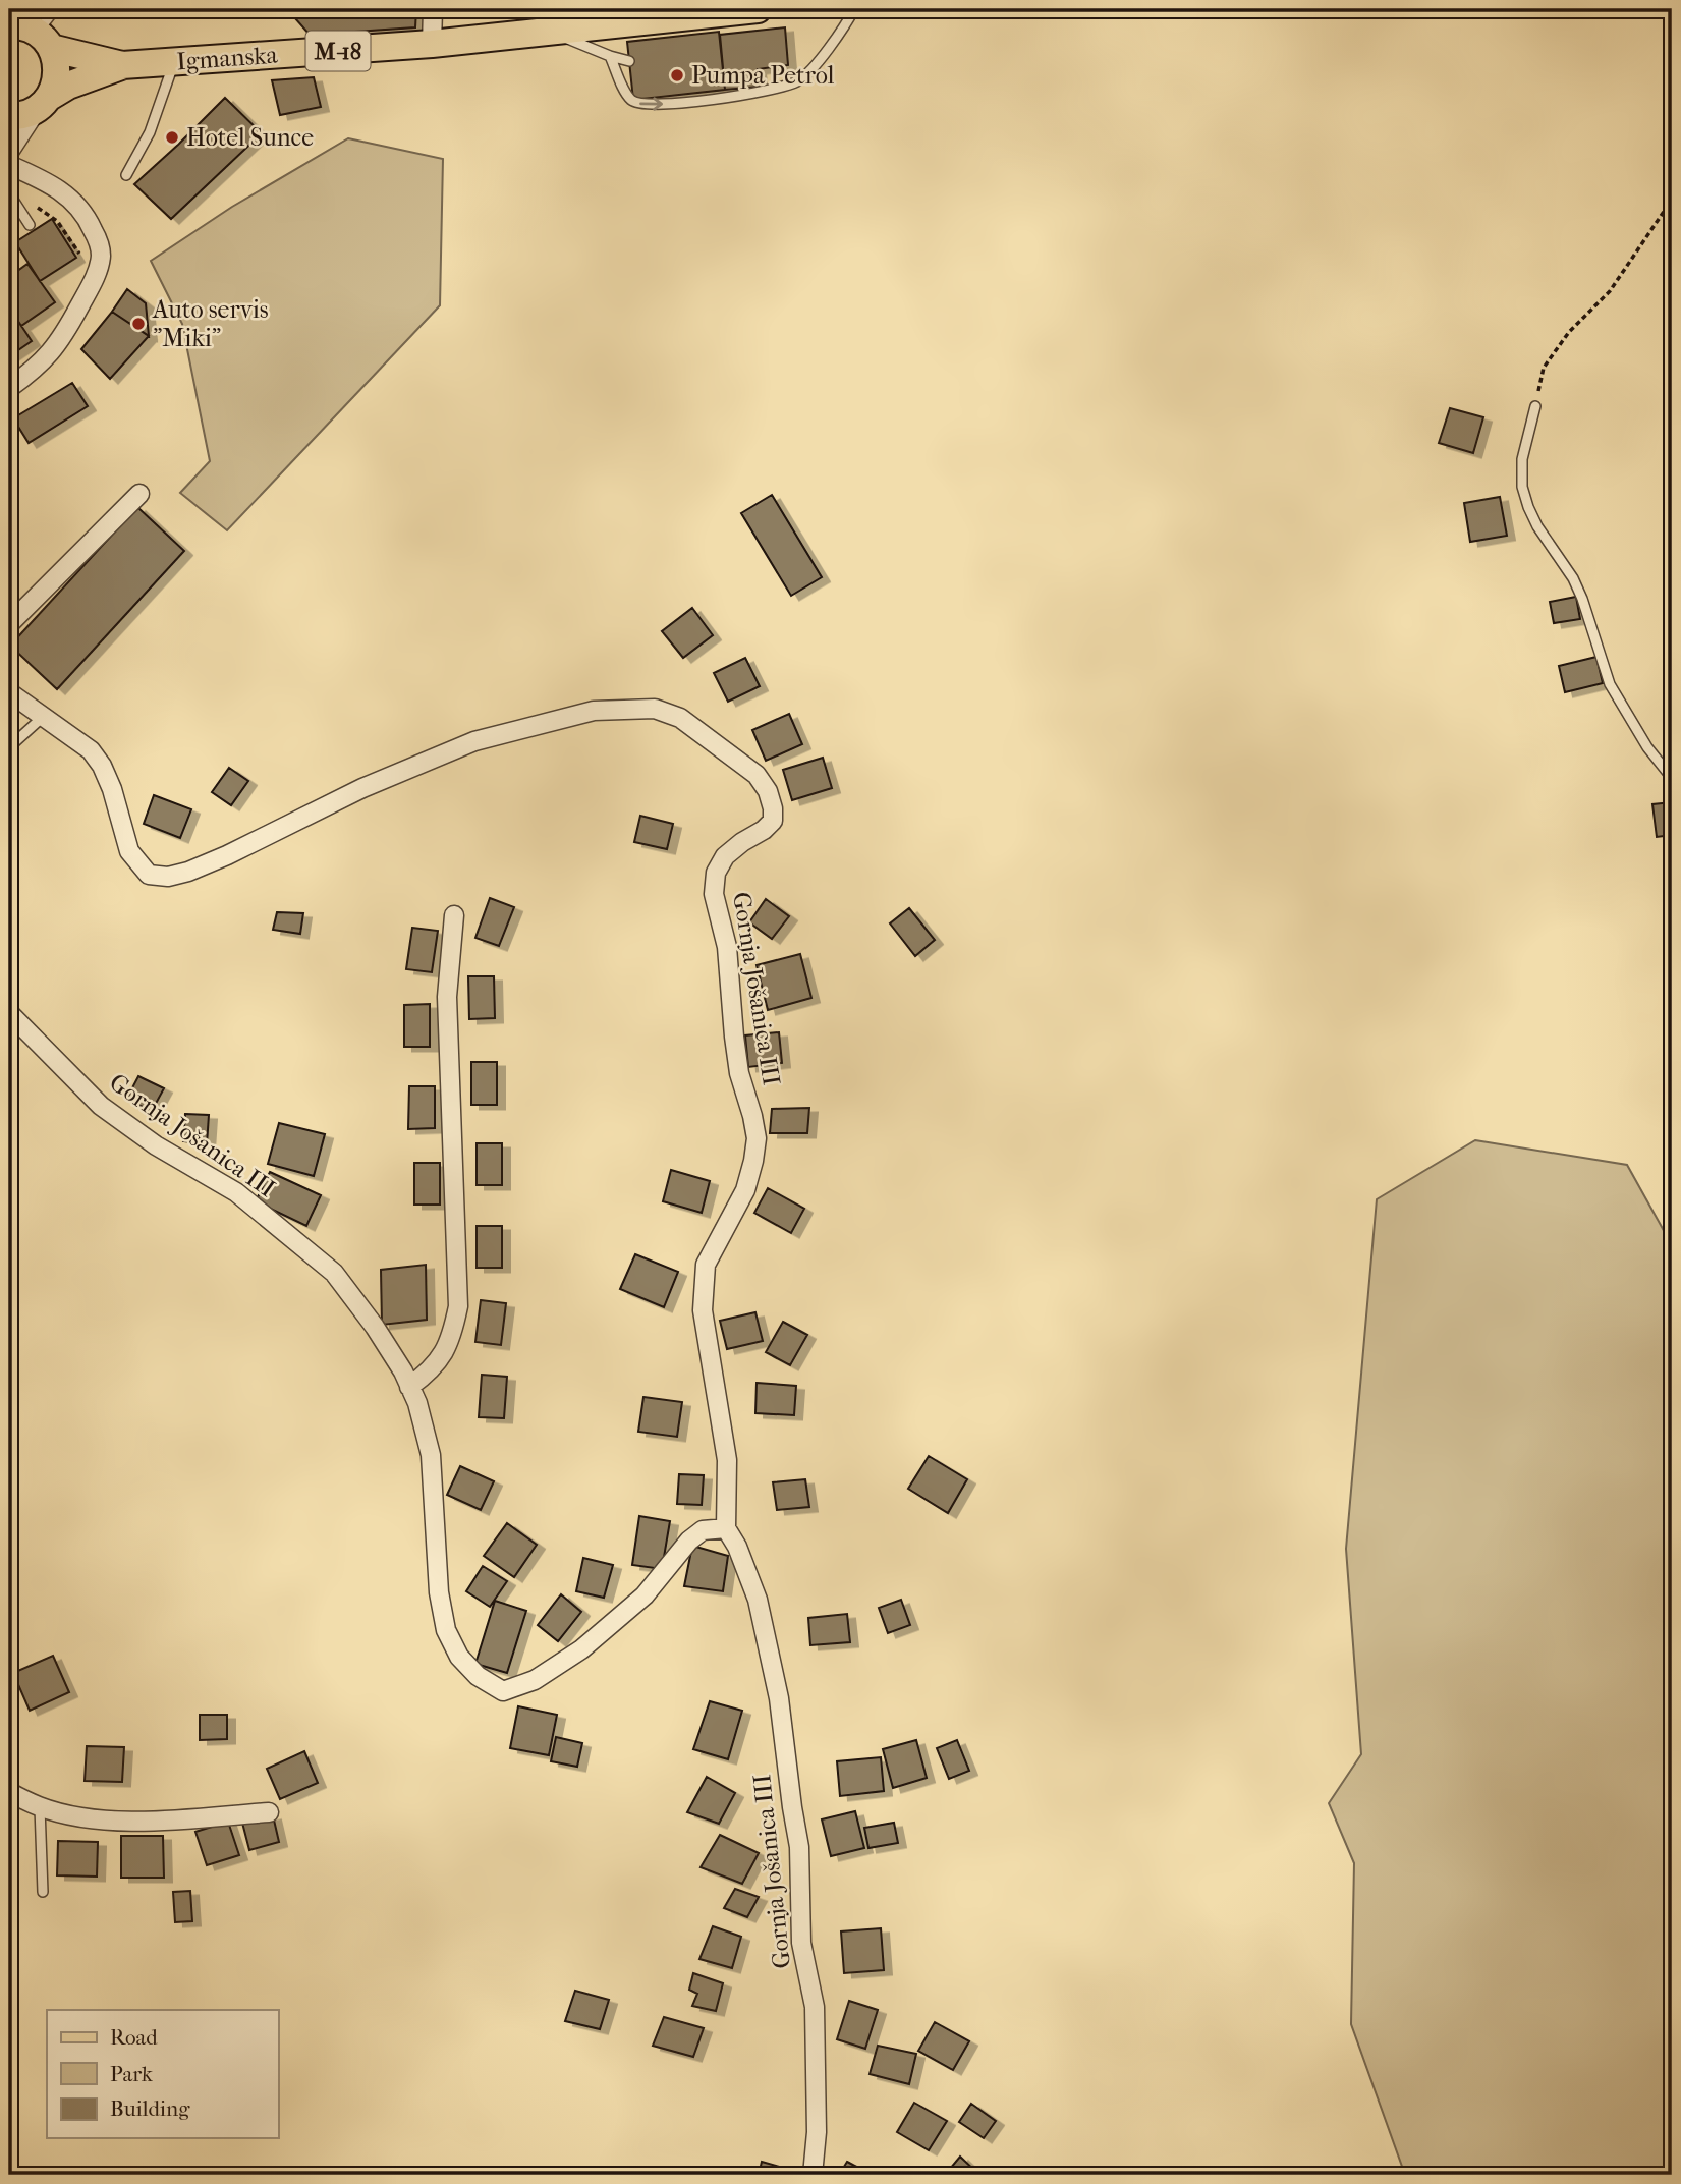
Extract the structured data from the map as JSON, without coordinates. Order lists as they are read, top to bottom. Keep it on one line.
{"streets":{"main road":["M-18","Igmanska"],"street":["Gornja Jošanica III"]},"crossings":[["M-18","Igmanska"]],"places":["Pumpa Petrol","Hotel Sunce","Auto servis \"Miki\""],"legend":["Road","Park","Building"]}
